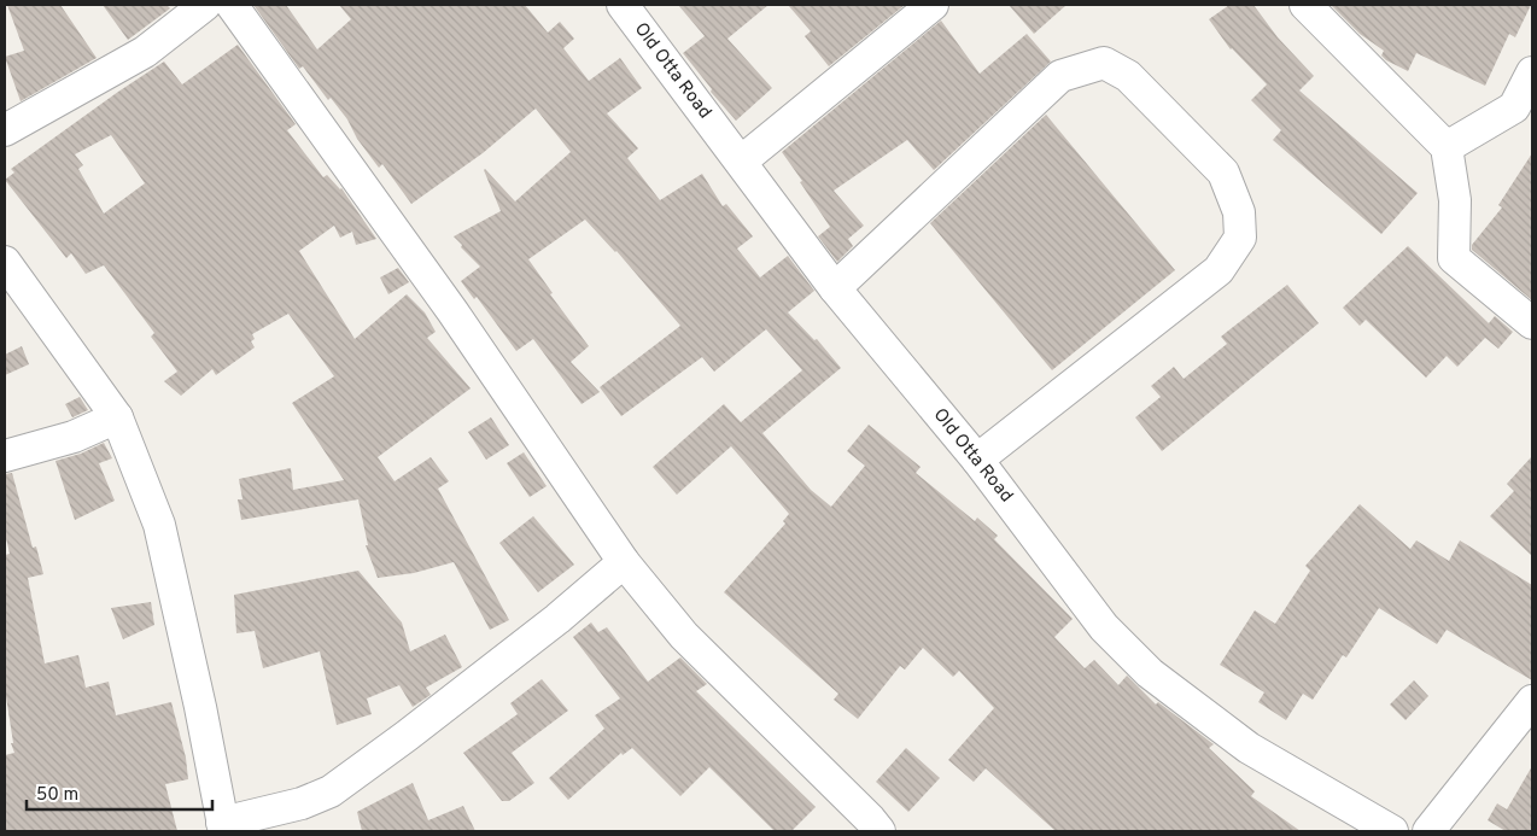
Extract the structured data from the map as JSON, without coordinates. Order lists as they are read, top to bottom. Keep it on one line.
{"streets":{"street":["Old Otta Road"]},"scale_bar":"50 m"}
